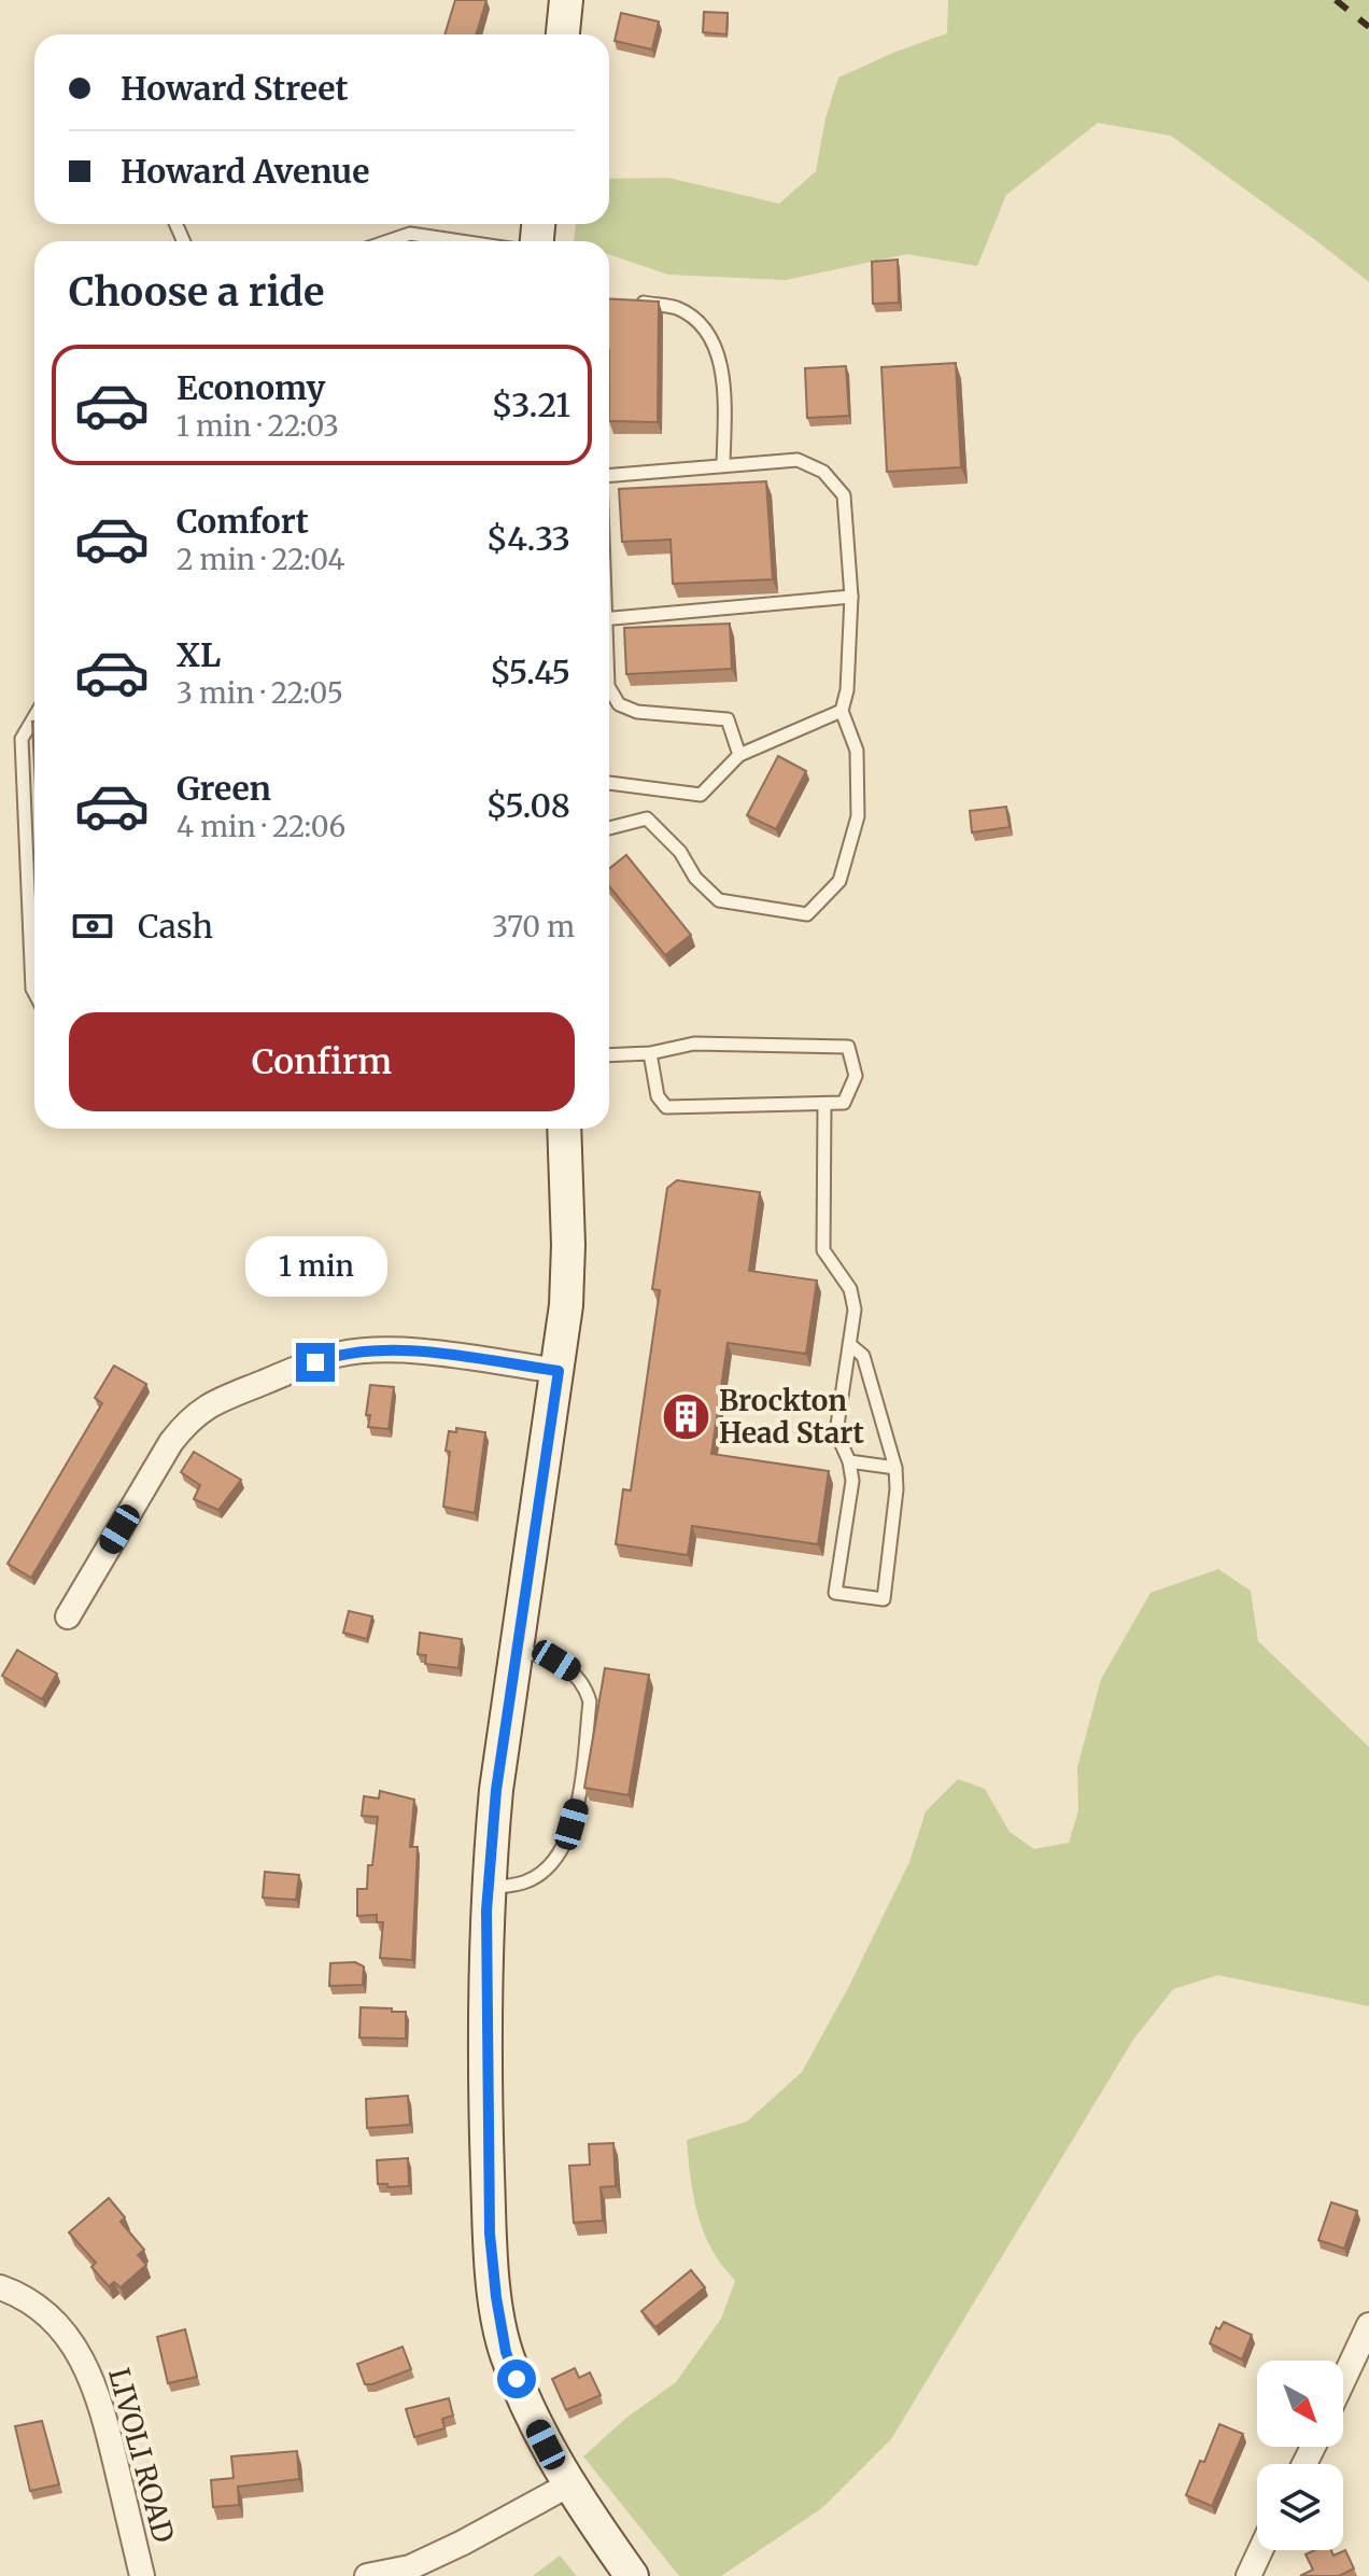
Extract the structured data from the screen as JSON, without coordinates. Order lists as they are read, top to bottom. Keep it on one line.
{"streets":{"street":["LIVOLI ROAD"]},"places":{"building":["Brockton Head Start"]},"north":"bottom right","page":{"banner":["Howard Street","Howard Avenue"],"heading":"Choose a ride","list":[{"name":"Economy","note":"1 min · 22:03","value":"$3.21"},{"name":"Comfort","note":"2 min · 22:04","value":"$4.33"},{"name":"XL","note":"3 min · 22:05","value":"$5.45"},{"name":"Green","note":"4 min · 22:06","value":"$5.08"}],"pay":["Cash","370 m"],"buttons":"Confirm","bubble":"1 min"}}
